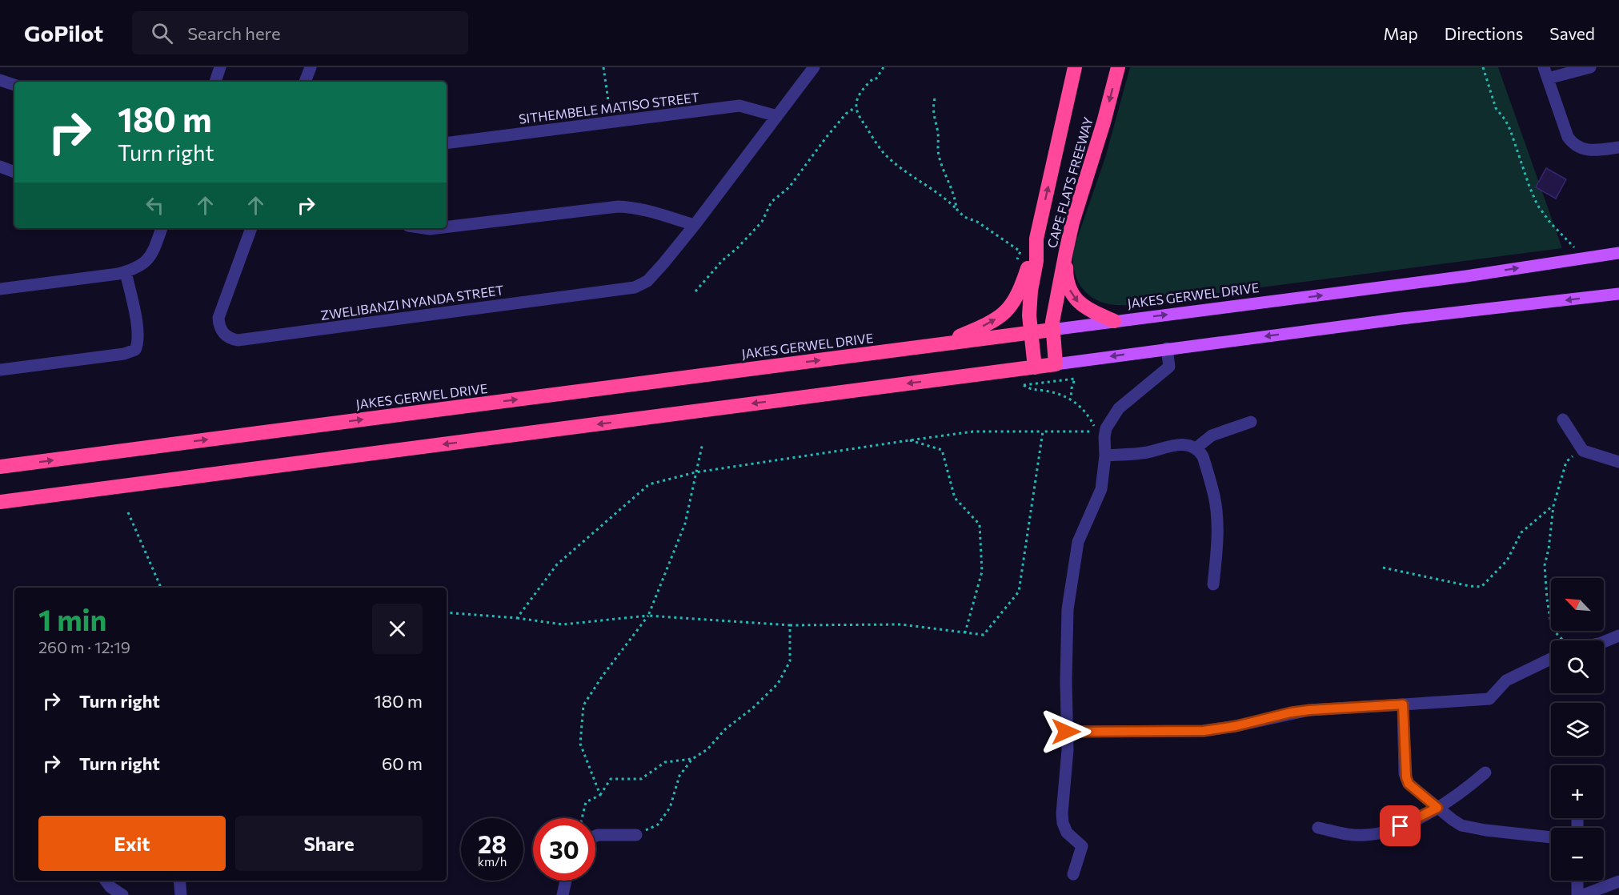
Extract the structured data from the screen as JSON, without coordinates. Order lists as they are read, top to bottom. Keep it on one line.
{"streets":{"highway":["CAPE FLATS FREEWAY","JAKES GERWEL DRIVE"],"street":["SITHEMBELE MATISO STREET","ZWELIBANZI NYANDA STREET"]},"crossings":[["SITHEMBELE MATISO STREET","ZWELIBANZI NYANDA STREET"],["CAPE FLATS FREEWAY","JAKES GERWEL DRIVE"]],"north":"top left","page":{"header":"GoPilot","search":"Search here","nav":["Map","Directions","Saved"],"turn":["180 m","Turn right"],"map_buttons":["+","−"],"heading":["1 min","260 m · 12:19"],"list":[{"name":"Turn right","value":"180 m"},{"name":"Turn right","value":"60 m"}],"buttons":["Exit","Share"],"speed":"28 km/h","limit":"30"}}
